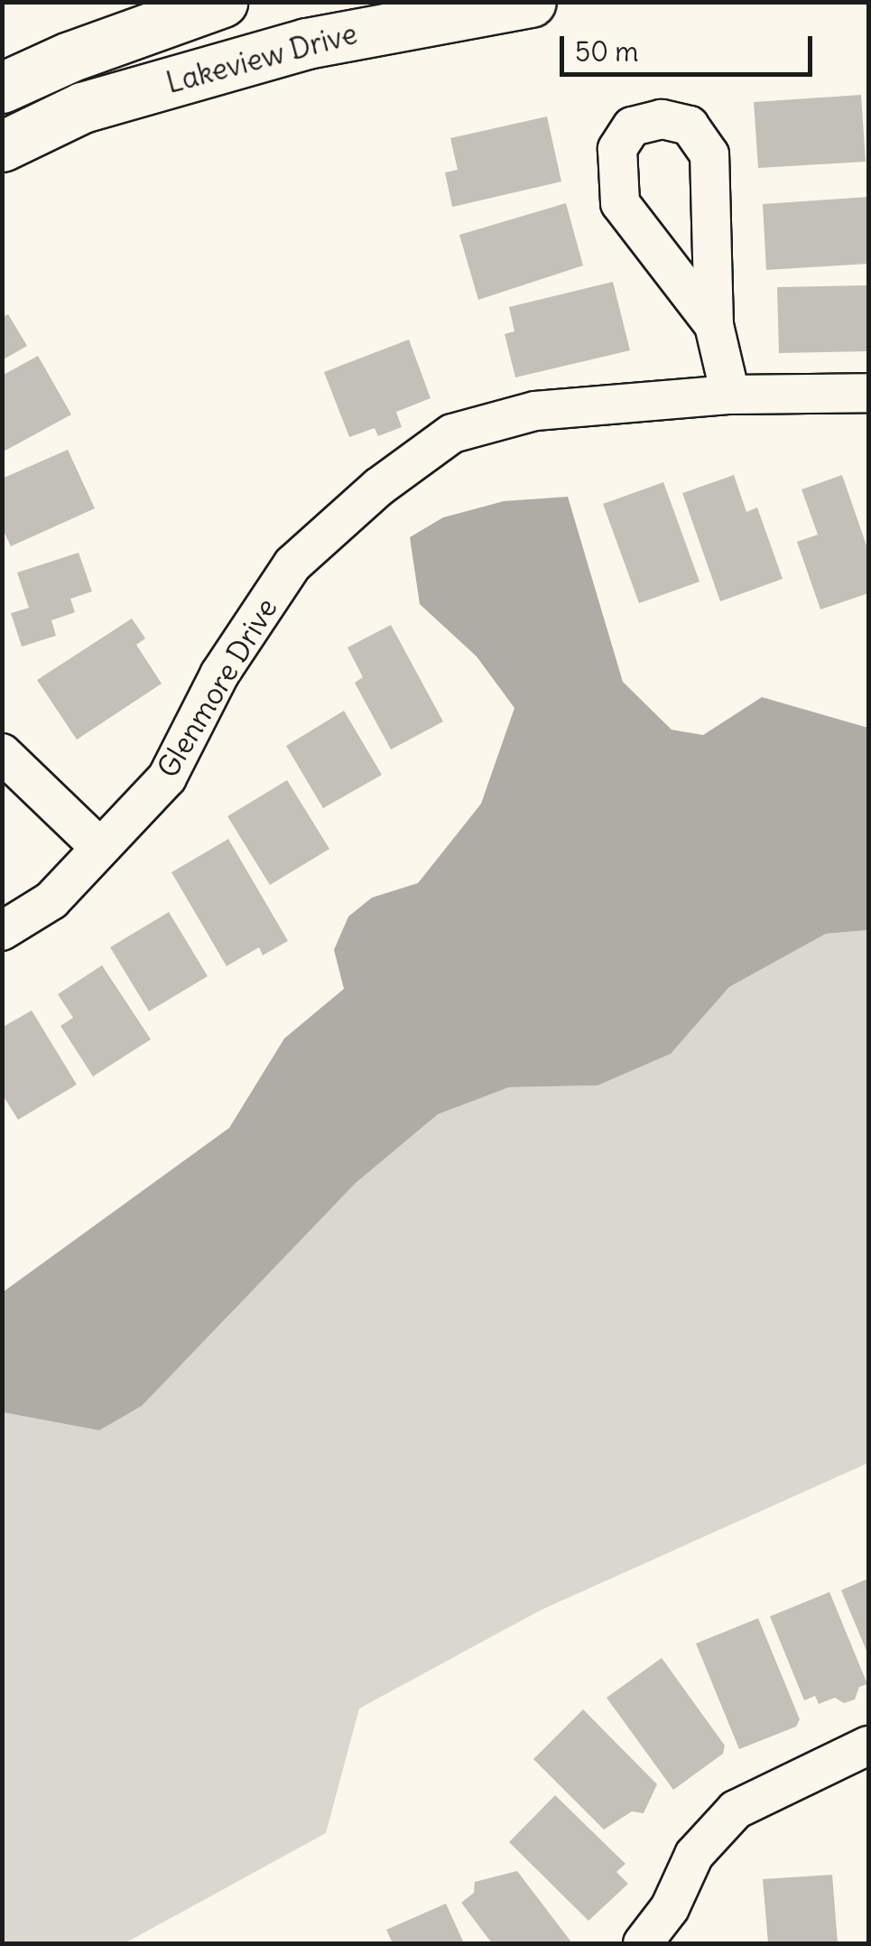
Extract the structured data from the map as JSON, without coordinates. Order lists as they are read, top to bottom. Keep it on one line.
{"streets":{"street":["Lakeview Drive","Glenmore Drive"]},"scale_bar":"50 m"}
